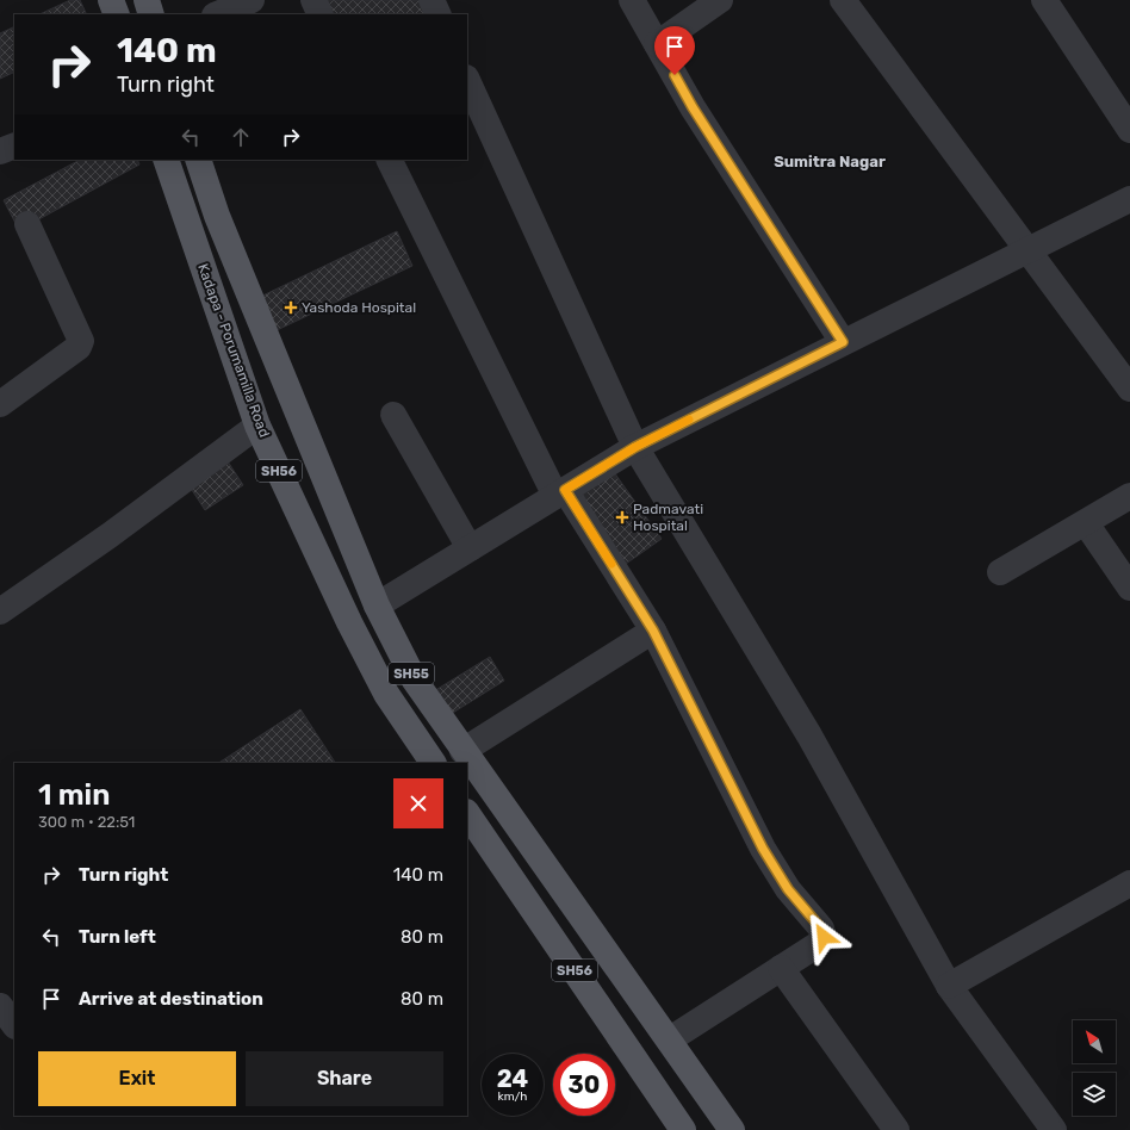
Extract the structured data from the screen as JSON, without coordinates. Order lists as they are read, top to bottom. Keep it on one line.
{"streets":{"main road":["Kadapa - Porumamilla Road","SH56","SH55"]},"districts":["Sumitra Nagar"],"places":{"health":["Yashoda Hospital","Padmavati Hospital"]},"north":"top left","page":{"turn":["140 m","Turn right"],"heading":["1 min","300 m · 22:51"],"list":[{"name":"Turn right","value":"140 m"},{"name":"Turn left","value":"80 m"},{"name":"Arrive at destination","value":"80 m"}],"buttons":["Exit","Share"],"speed":"24 km/h","limit":"30"}}
